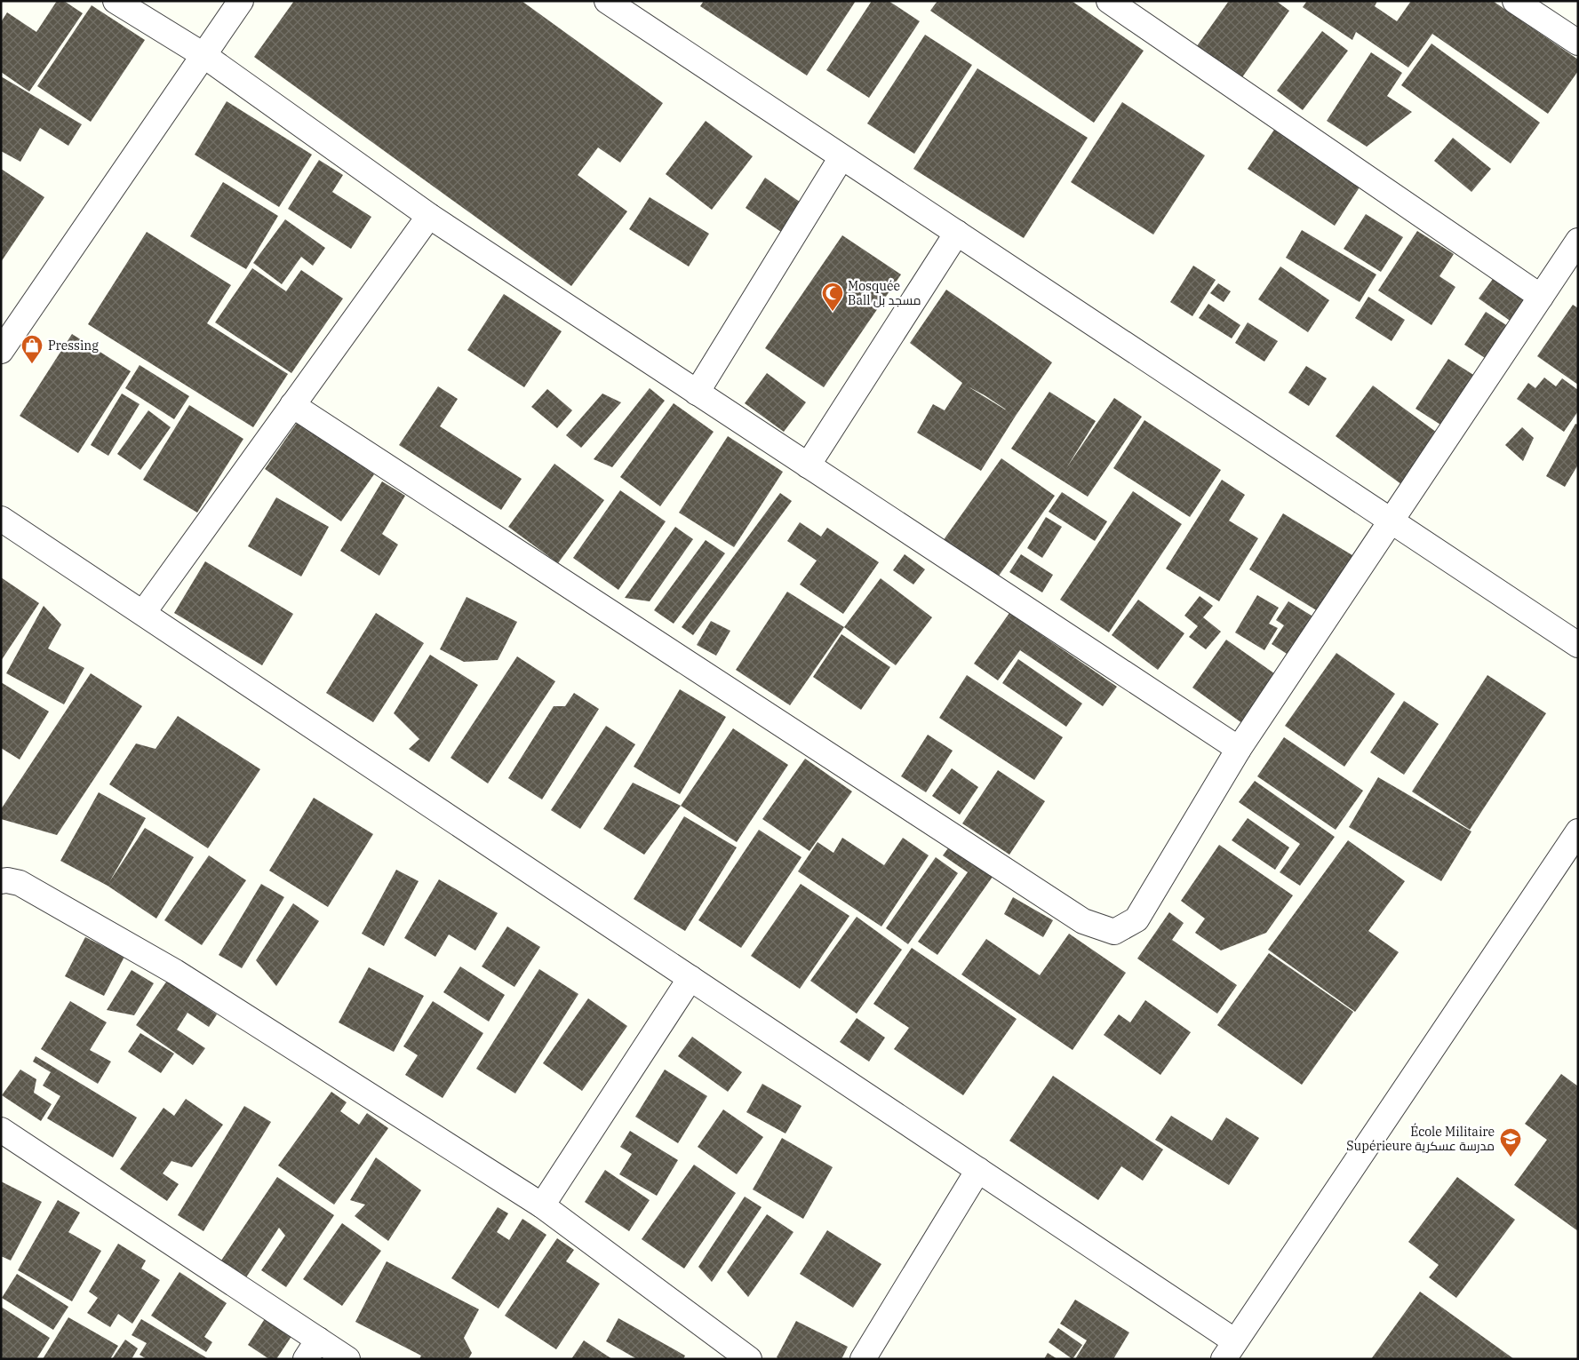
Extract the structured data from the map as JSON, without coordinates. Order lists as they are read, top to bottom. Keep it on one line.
{"places":{"mosque":["Mosquée Ball مسجد بل"],"shop":["Pressing"],"school or university":["École Militaire Supérieure مدرسة عسكرية"]}}
